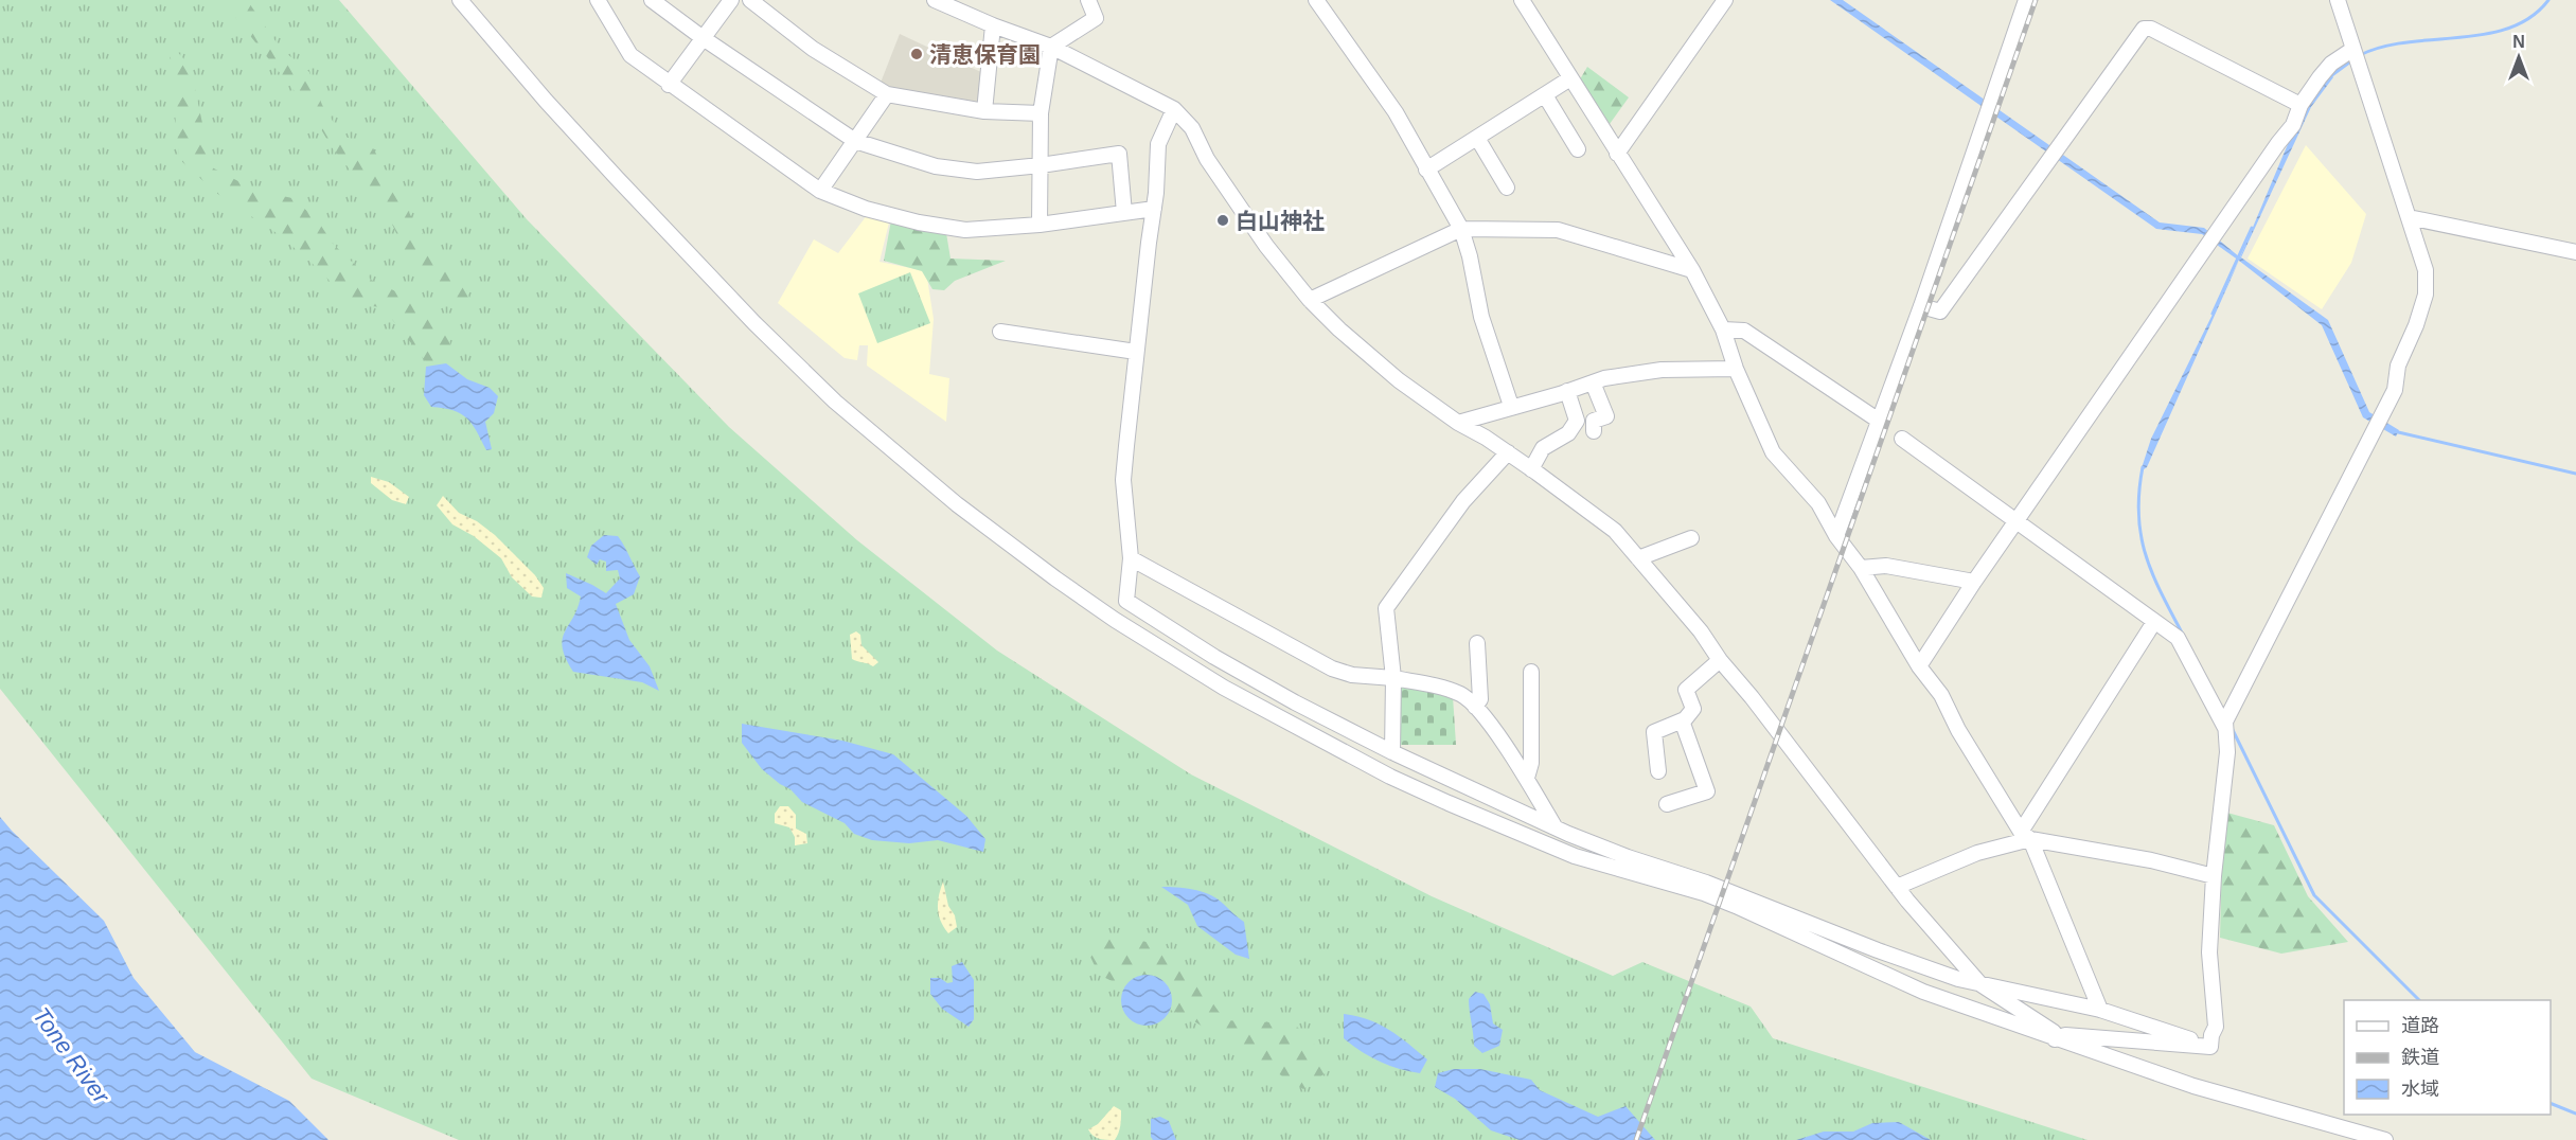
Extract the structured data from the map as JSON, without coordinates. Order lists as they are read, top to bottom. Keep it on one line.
{"water":["Tone River"],"places":["清恵保育園","白山神社"],"legend":["道路","鉄道","水域"],"north":"top"}
